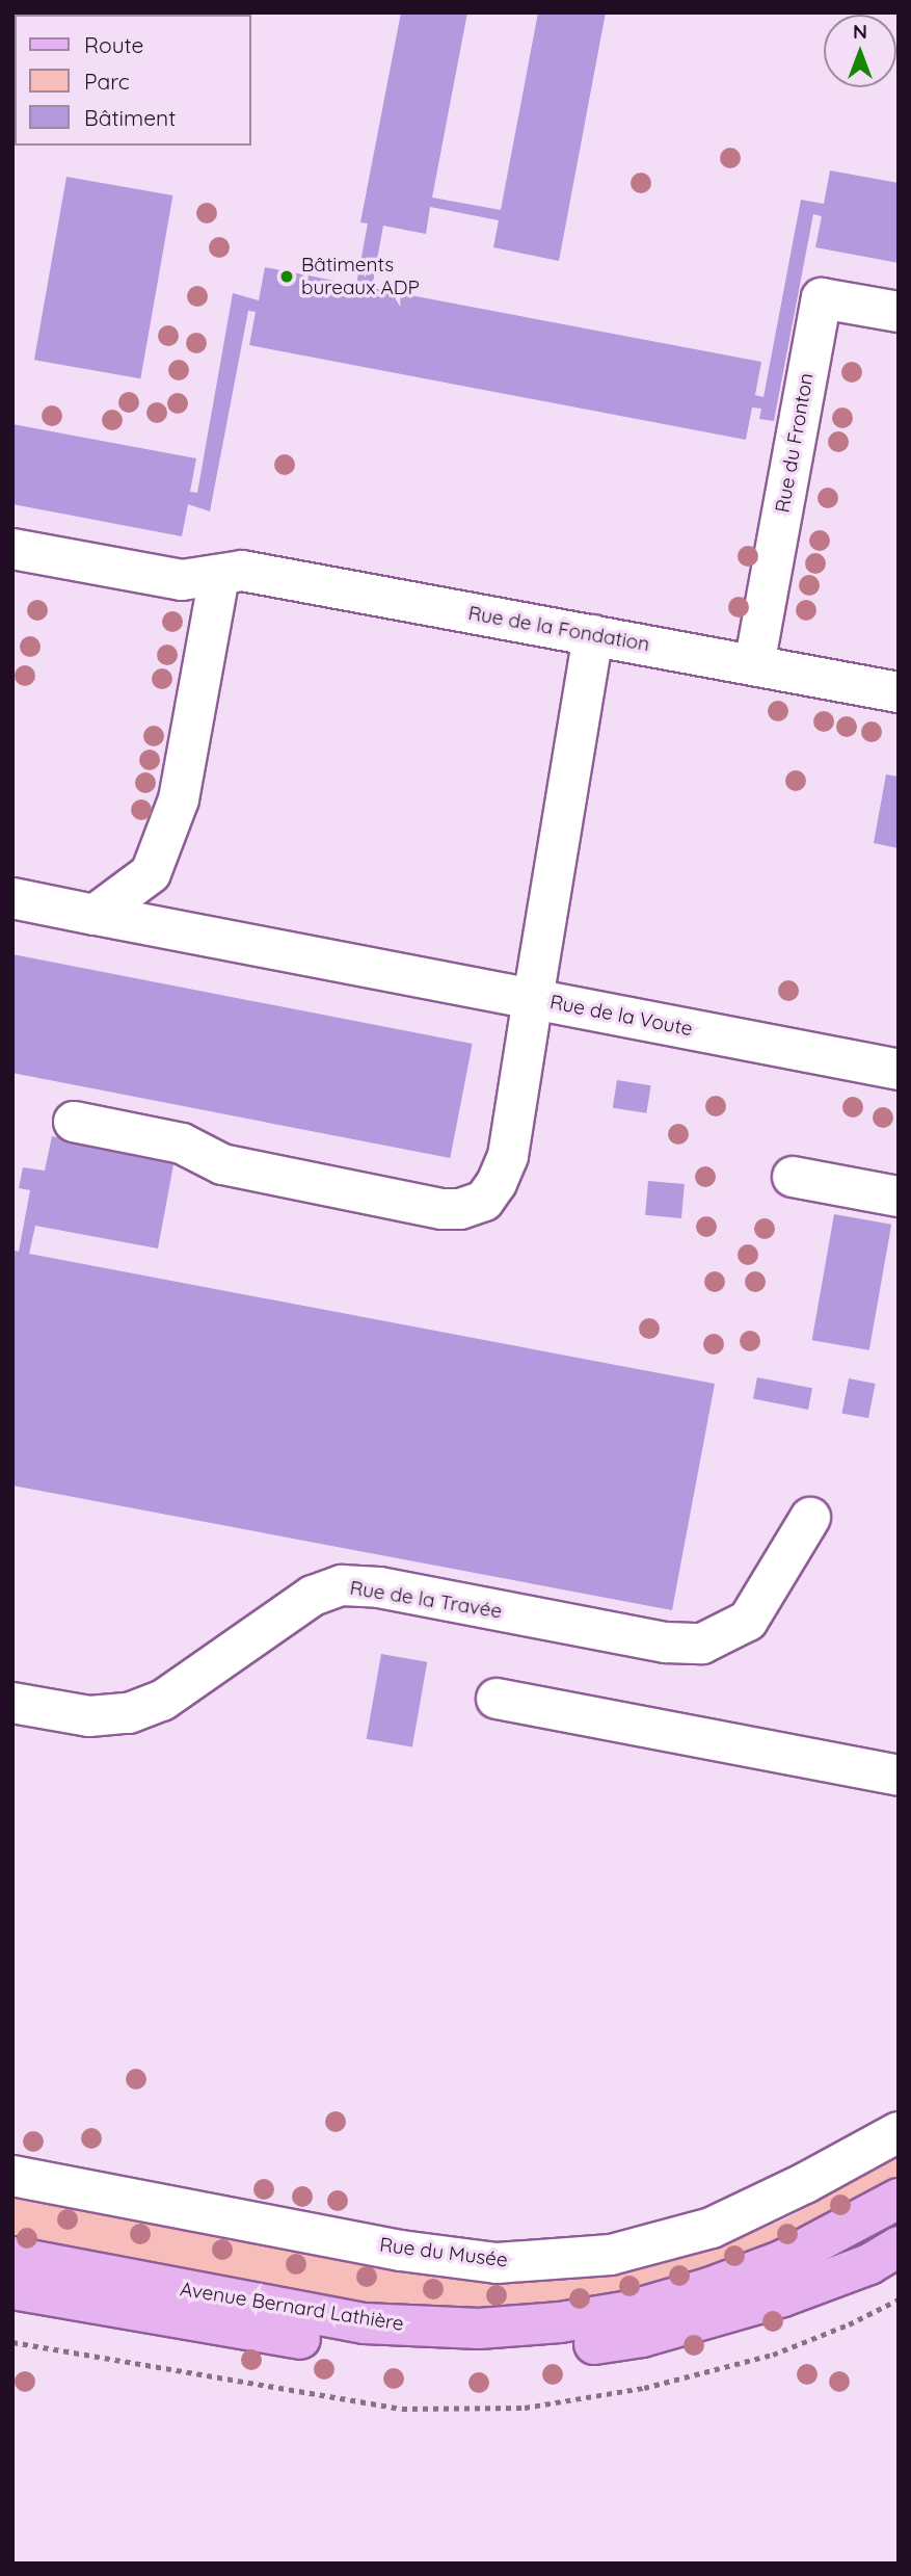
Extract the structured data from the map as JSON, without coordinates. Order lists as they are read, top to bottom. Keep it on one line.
{"streets":{"main road":["Avenue Bernard Lathière"],"lane":["Rue du Fronton","Rue de la Fondation","Rue de la Voute","Rue de la Travée","Rue du Musée"]},"crossings":[["Rue du Fronton","Rue de la Fondation"],["Rue de la Fondation","Rue de la Voute"]],"places":["Bâtiments bureaux ADP"],"legend":["Route","Parc","Bâtiment"],"north":"top"}
